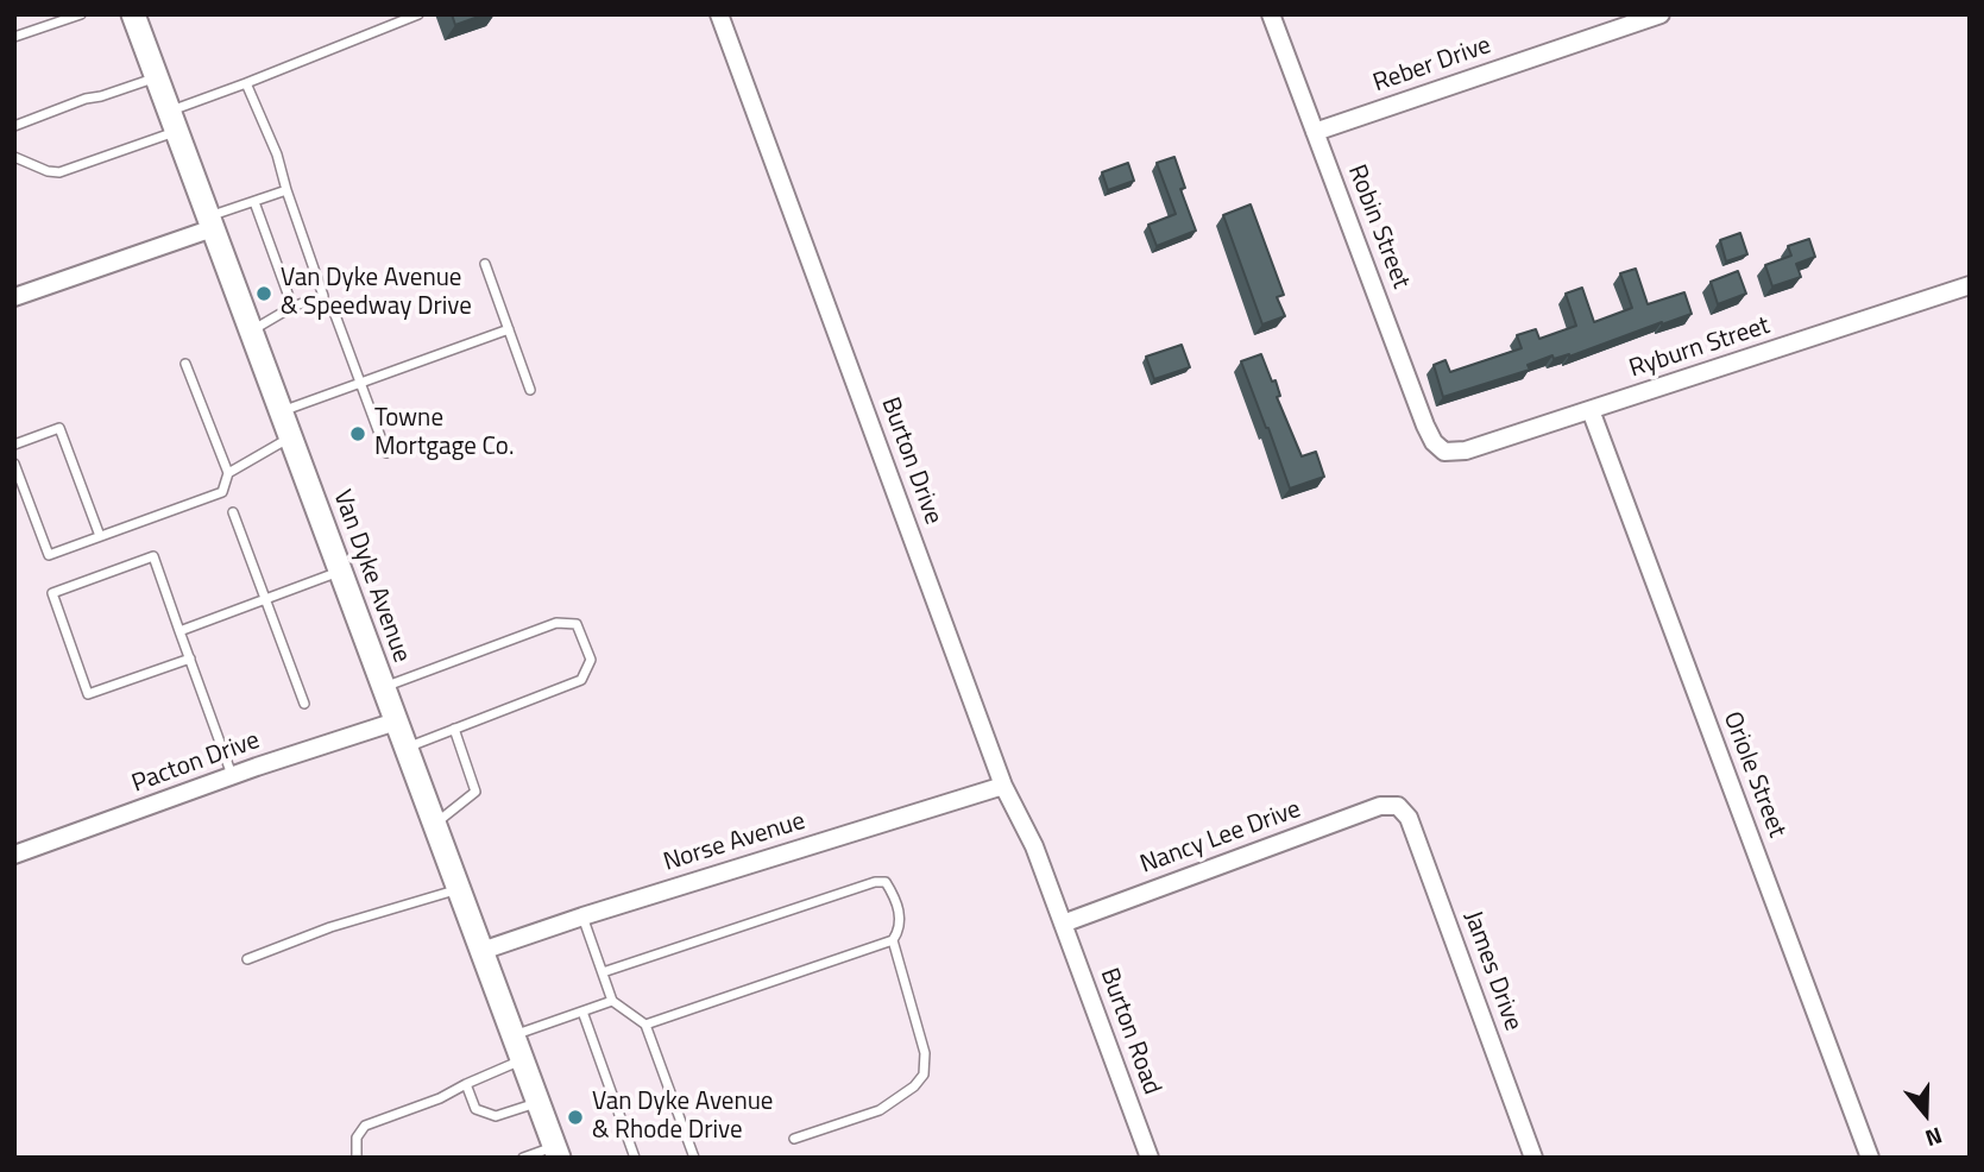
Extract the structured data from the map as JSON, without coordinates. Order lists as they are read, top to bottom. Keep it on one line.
{"streets":{"main road":["Van Dyke Avenue"],"street":["Reber Drive","Robin Street","Ryburn Street","Burton Drive","Pacton Drive","Oriole Street","Nancy Lee Drive","Norse Avenue","James Drive","Burton Road"]},"crossings":[["Reber Drive","Robin Street"],["Robin Street","Ryburn Street"],["Ryburn Street","Oriole Street"],["Burton Drive","Nancy Lee Drive"],["Burton Drive","Norse Avenue"],["Burton Drive","Burton Road"],["Van Dyke Avenue","Pacton Drive"],["Van Dyke Avenue","Norse Avenue"],["Nancy Lee Drive","James Drive"],["Nancy Lee Drive","Burton Road"]],"places":["Van Dyke Avenue & Speedway Drive","Towne Mortgage Co.","Van Dyke Avenue & Rhode Drive"],"north":"bottom"}
